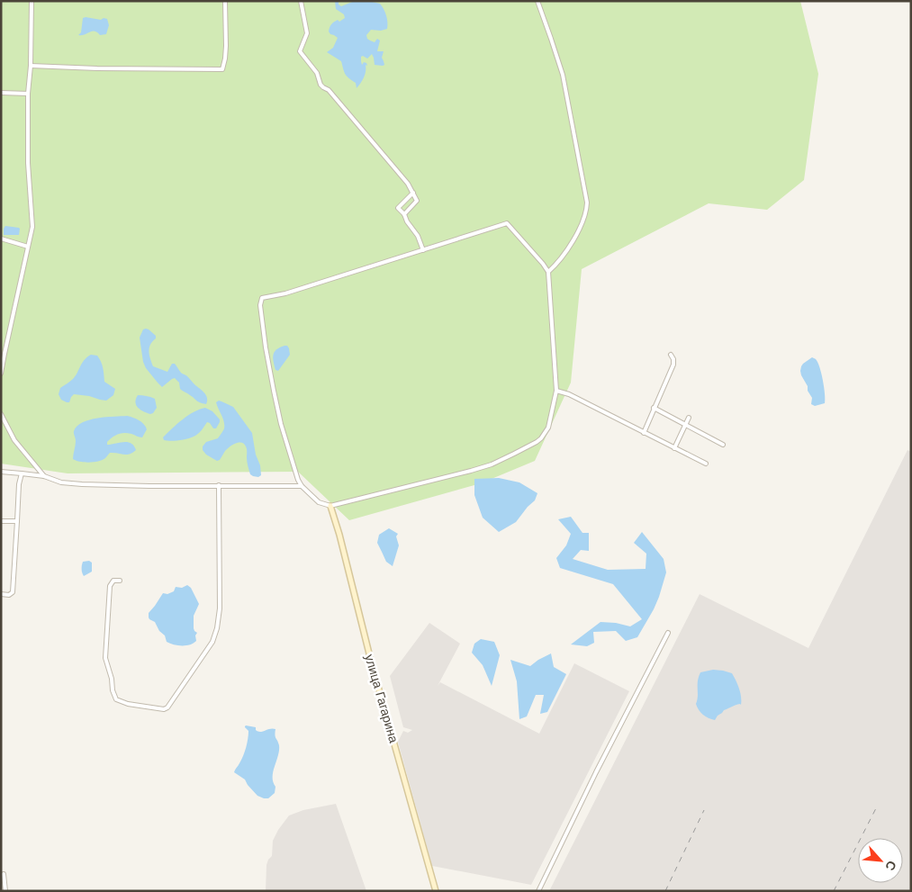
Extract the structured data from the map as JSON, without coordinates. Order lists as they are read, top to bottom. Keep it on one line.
{"streets":{"street":["улица Гагарина"]},"north":"bottom right"}
